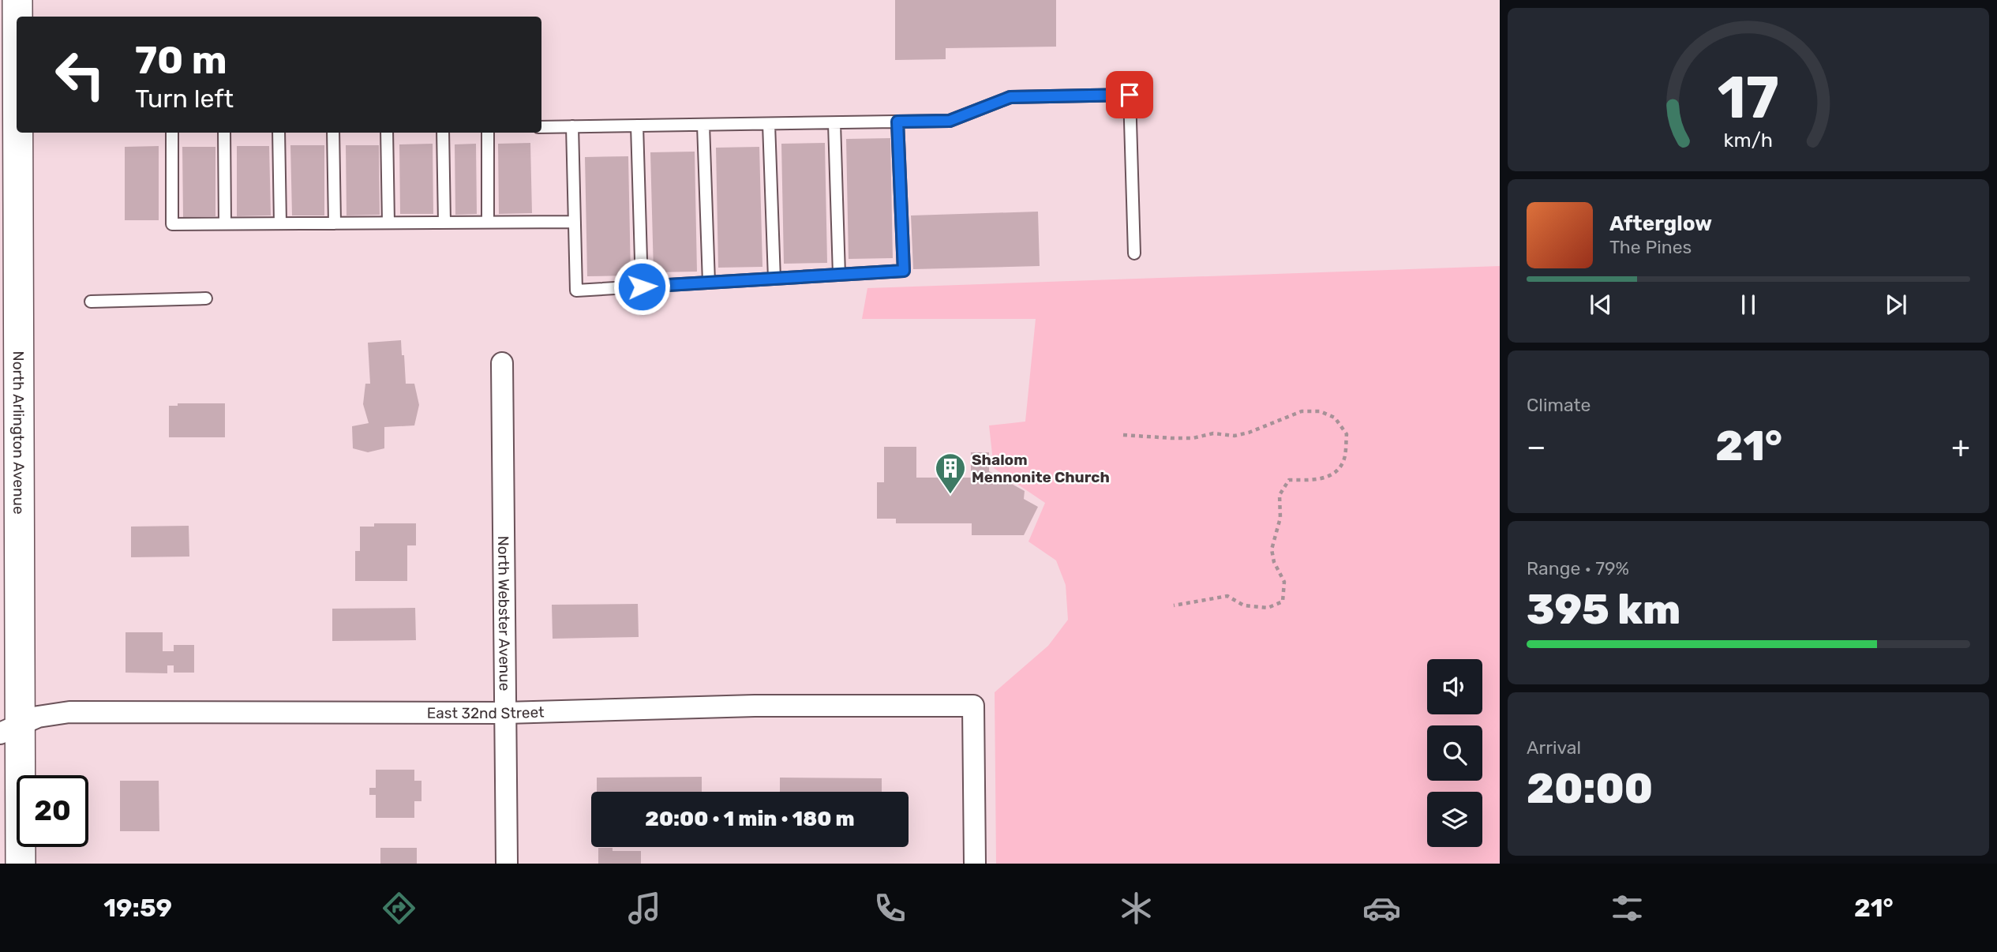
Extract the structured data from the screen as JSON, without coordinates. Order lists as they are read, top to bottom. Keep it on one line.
{"streets":{"main road":["North Arlington Avenue"],"street":["North Webster Avenue","East 32nd Street"]},"crossings":[["North Arlington Avenue","East 32nd Street"],["North Webster Avenue","East 32nd Street"]],"places":{"building":["Shalom Mennonite Church"]},"page":{"turn":["70 m","Turn left"],"song":["Afterglow","The Pines"],"tile":["Climate",["Range · 79%","395 km"],["Arrival","20:00"]],"heat":["−","21°","+"],"limit":"20","trip":"20:00 · 1 min · 180 m","tabs":["19:59","21°"],"gauge":["17","km/h"]}}
